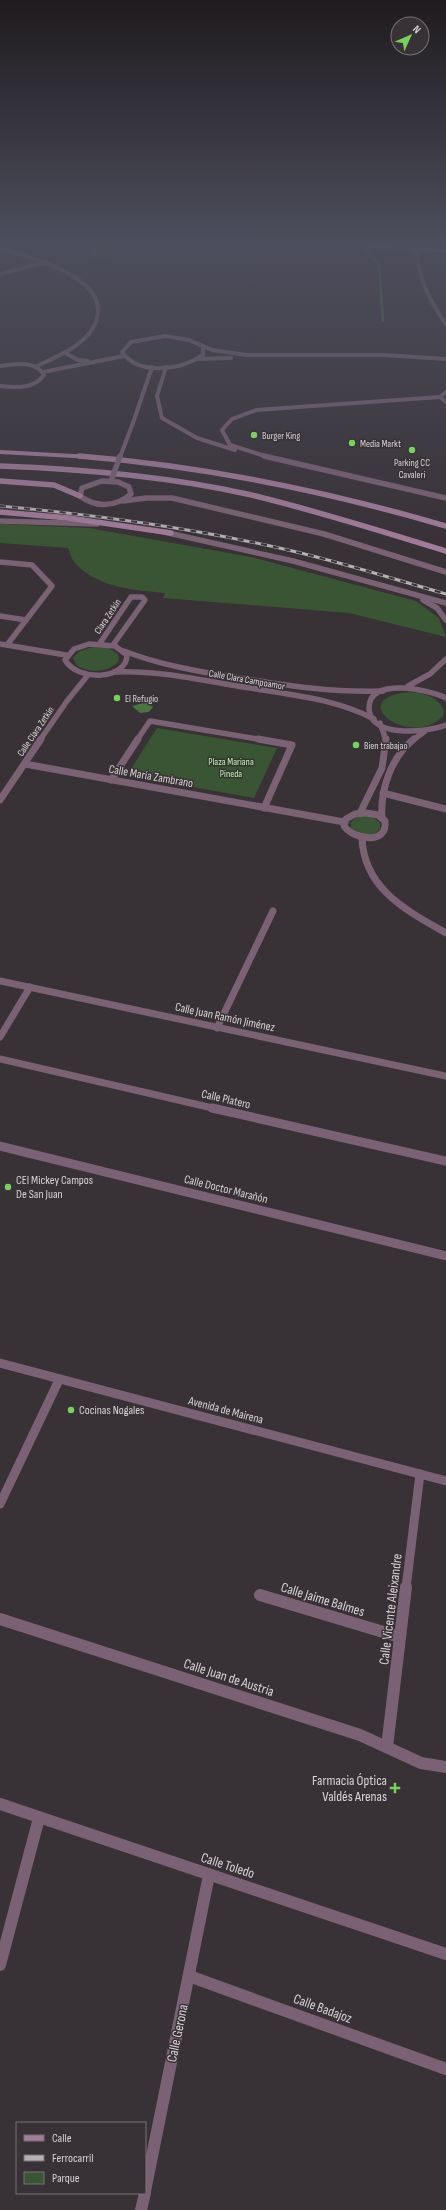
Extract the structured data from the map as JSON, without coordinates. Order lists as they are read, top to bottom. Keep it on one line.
{"streets":{"street":["Clara Zetkin","Calle Clara Campoamor","Calle Clara Zetkin","Calle María Zambrano","Calle Juan Ramón Jiménez","Calle Platero","Calle Doctor Marañón","Avenida de Mairena","Calle Jaime Balmes","Calle Vicente Aleixandre","Calle Juan de Austria","Calle Toledo","Calle Badajoz","Calle Gerona"]},"crossings":[["Clara Zetkin","Calle Clara Campoamor"],["Calle Clara Campoamor","Calle Clara Zetkin"],["Calle Clara Zetkin","Calle María Zambrano"],["Avenida de Mairena","Calle Vicente Aleixandre"],["Calle Jaime Balmes","Calle Vicente Aleixandre"],["Calle Vicente Aleixandre","Calle Juan de Austria"],["Calle Toledo","Calle Gerona"],["Calle Badajoz","Calle Gerona"]],"parks":["Plaza Mariana Pineda"],"places":{"other":["Burger King","Media Markt","Parking CC Cavaleri","El Refugio","Bien trabajao","CEI Mickey Campos De San Juan","Cocinas Nogales"],"health":["Farmacia Óptica Valdés Arenas"]},"legend":["Calle","Ferrocarril","Parque"],"north":"top right"}
